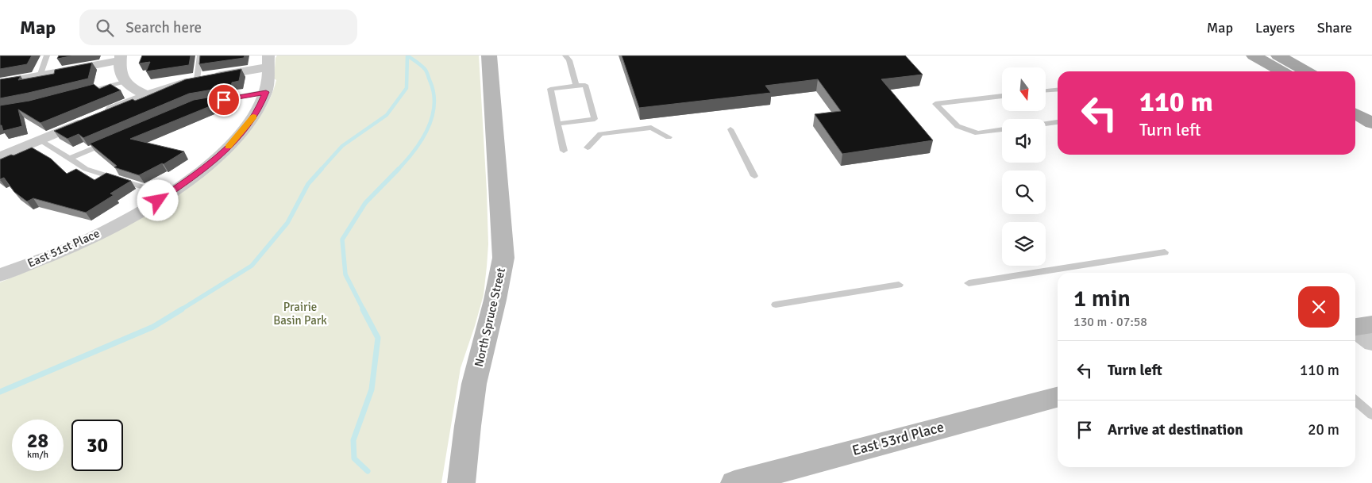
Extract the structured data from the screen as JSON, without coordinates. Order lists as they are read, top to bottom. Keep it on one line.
{"streets":{"street":["East 51st Place","North Spruce Street","East 53rd Place"]},"parks":["Prairie Basin Park"],"north":"bottom","page":{"header":"Map","search":"Search here","nav":["Map","Layers","Share"],"turn":["110 m","Turn left"],"heading":["1 min","130 m · 07:58"],"list":[{"name":"Turn left","value":"110 m"},{"name":"Arrive at destination","value":"20 m"}],"speed":"28 km/h","limit":"30"}}
